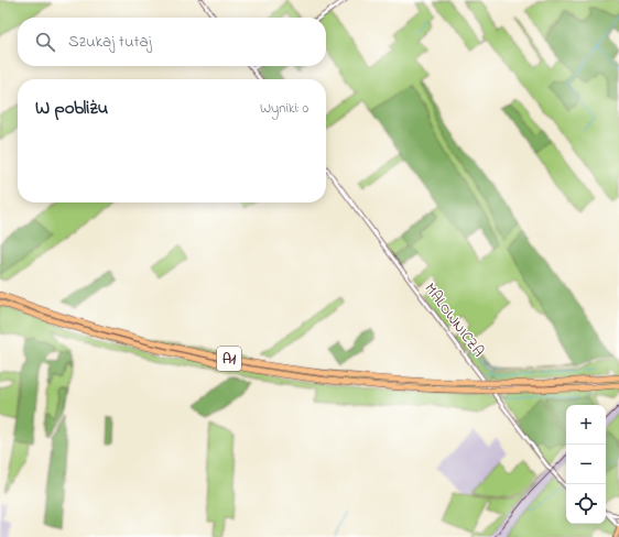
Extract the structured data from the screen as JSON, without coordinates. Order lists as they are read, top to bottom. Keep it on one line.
{"streets":{"highway":["A1"],"street":["MALOWNICZA"]},"page":{"search":"Szukaj tutaj","heading":["W pobliżu","Wyniki: 0"],"map_buttons":["+","−"]}}
